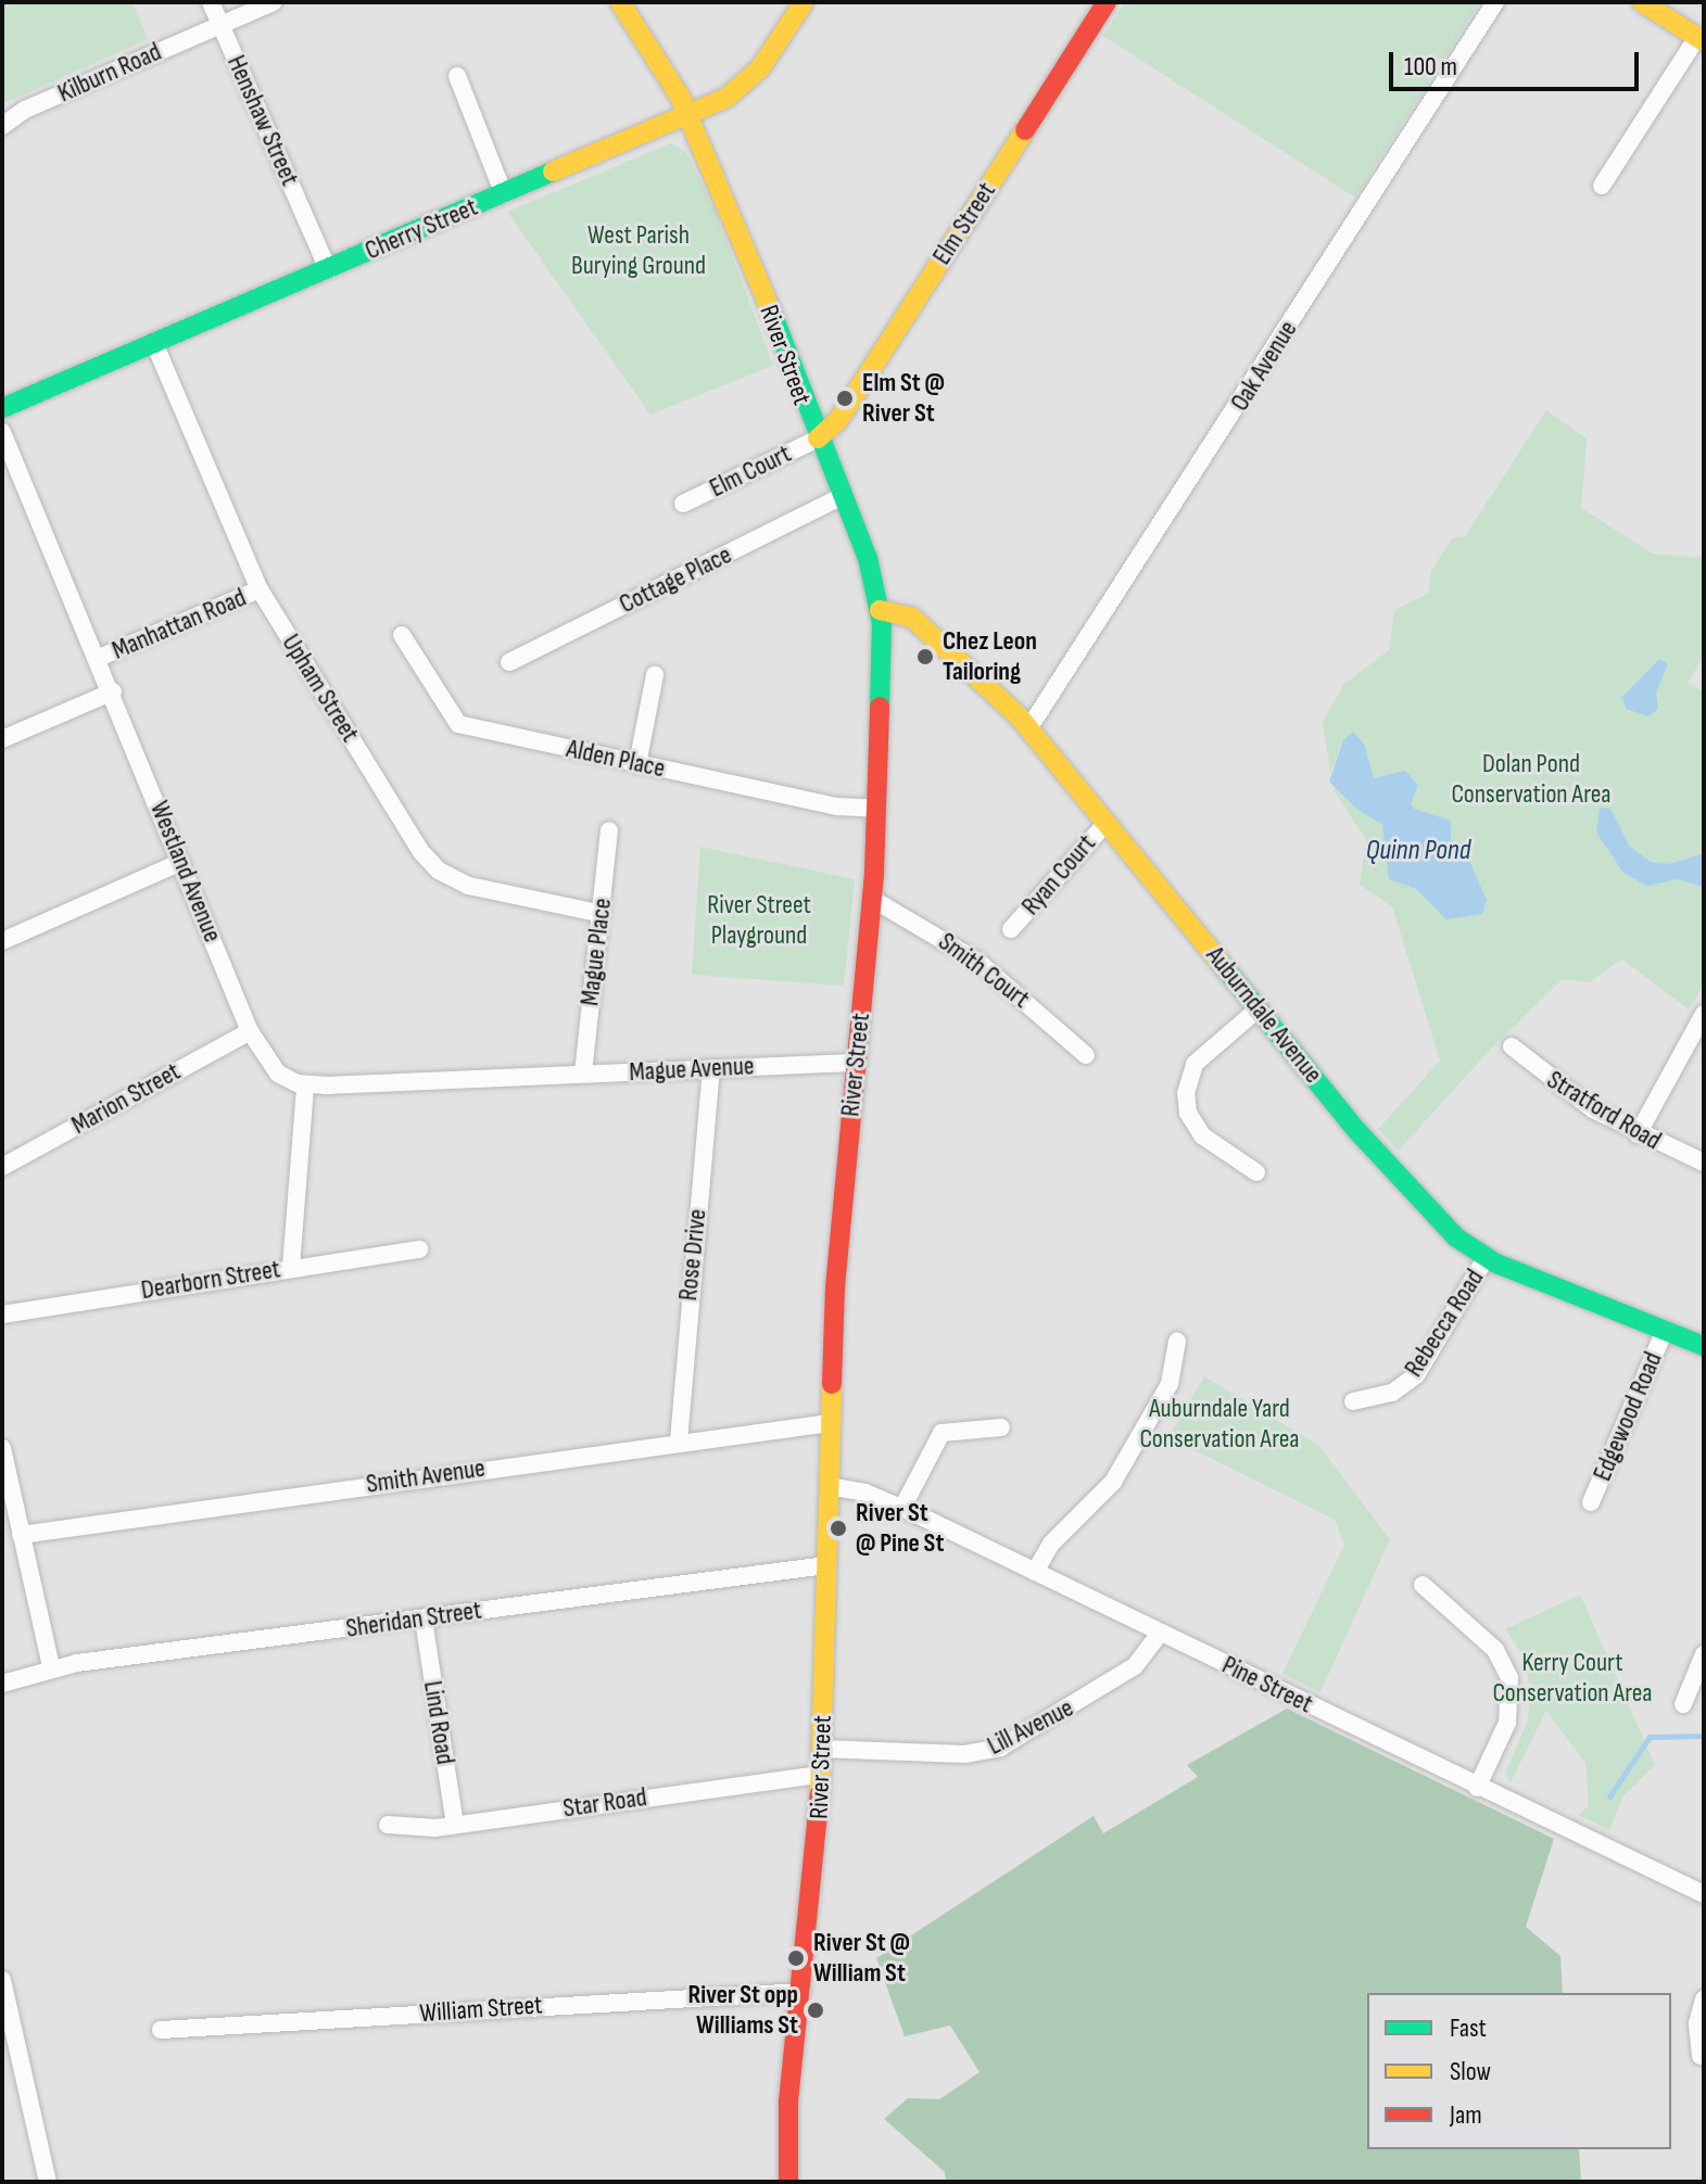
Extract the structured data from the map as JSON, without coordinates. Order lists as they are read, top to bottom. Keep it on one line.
{"streets":{"street":["Kilburn Road","Henshaw Street","Elm Street","Cherry Street","River Street","Oak Avenue","Elm Court","Cottage Place","Manhattan Road","Upham Street","Alden Place","Westland Avenue","Ryan Court","Mague Place","Smith Court","Auburndale Avenue","Mague Avenue","Marion Street","Stratford Road","Rose Drive","Dearborn Street","Rebecca Road","Edgewood Road","Smith Avenue","Sheridan Street","Pine Street","Lind Road","Lill Avenue","Star Road","William Street"]},"crossings":[["Kilburn Road","Henshaw Street"],["Henshaw Street","Cherry Street"],["Elm Street","River Street"],["Elm Street","Elm Court"],["Cherry Street","River Street"],["Cherry Street","Upham Street"],["River Street","Elm Court"],["River Street","Cottage Place"],["River Street","Alden Place"],["River Street","Smith Court"],["River Street","Auburndale Avenue"],["River Street","Mague Avenue"],["River Street","Smith Avenue"],["River Street","Sheridan Street"],["River Street","Pine Street"],["River Street","Lill Avenue"],["River Street","Star Road"],["River Street","William Street"],["Oak Avenue","Auburndale Avenue"],["Manhattan Road","Upham Street"],["Manhattan Road","Westland Avenue"],["Upham Street","Mague Place"],["Westland Avenue","Mague Avenue"],["Westland Avenue","Marion Street"],["Ryan Court","Auburndale Avenue"],["Mague Place","Mague Avenue"],["Auburndale Avenue","Rebecca Road"],["Auburndale Avenue","Edgewood Road"],["Mague Avenue","Rose Drive"],["Rose Drive","Smith Avenue"],["Sheridan Street","Lind Road"],["Pine Street","Lill Avenue"],["Lind Road","Star Road"]],"water":["Quinn Pond"],"parks":["West Parish Burying Ground","Dolan Pond Conservation Area","River Street Playground","Auburndale Yard Conservation Area","Kerry Court Conservation Area"],"places":["Elm St @ River St","Chez Leon Tailoring","River St @ Pine St","River St @ William St","River St opp Williams St"],"legend":["Fast","Slow","Jam"],"scale_bar":"100 m"}
